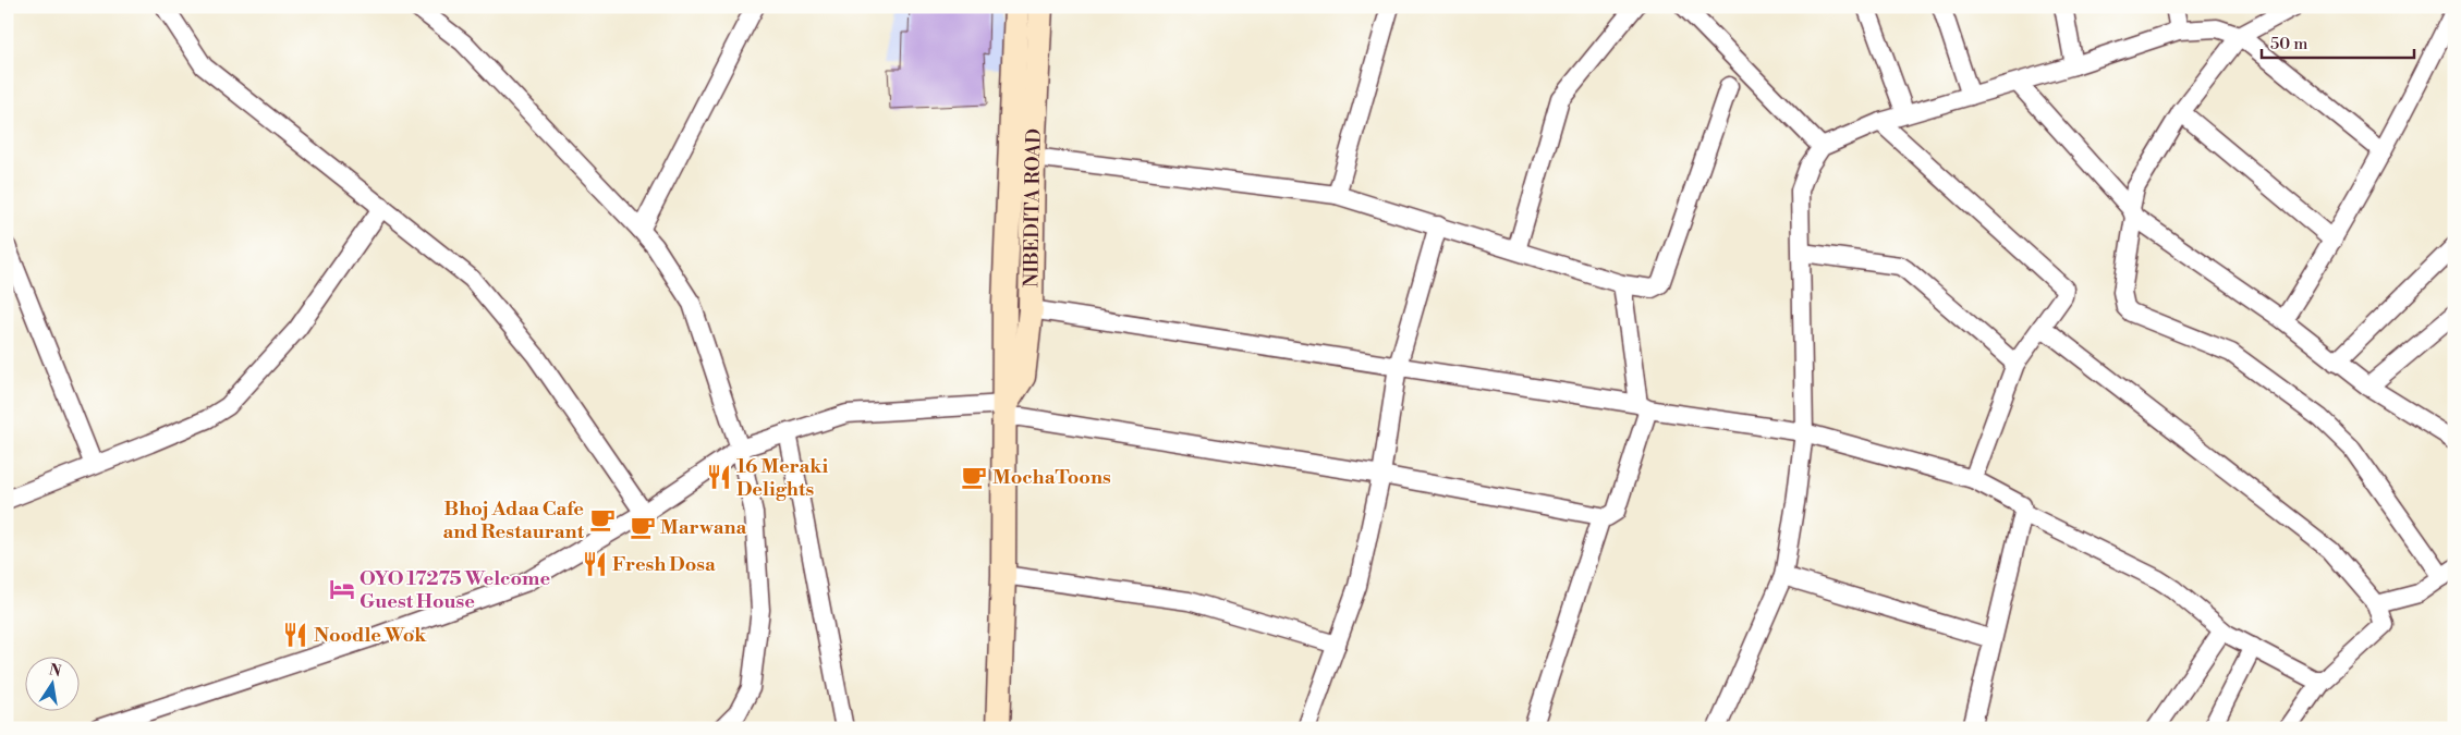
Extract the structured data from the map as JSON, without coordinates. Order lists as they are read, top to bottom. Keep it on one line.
{"streets":{"street":["NIBEDITA ROAD"]},"places":{"restaurant":["16 Meraki Delights","Fresh Dosa","Noodle Wok"],"cafe":["MochaToons","Bhoj Adaa Cafe and Restaurant","Marwana"],"hotel":["OYO 17275 Welcome Guest House"]},"scale_bar":"50 m","north":"top"}
